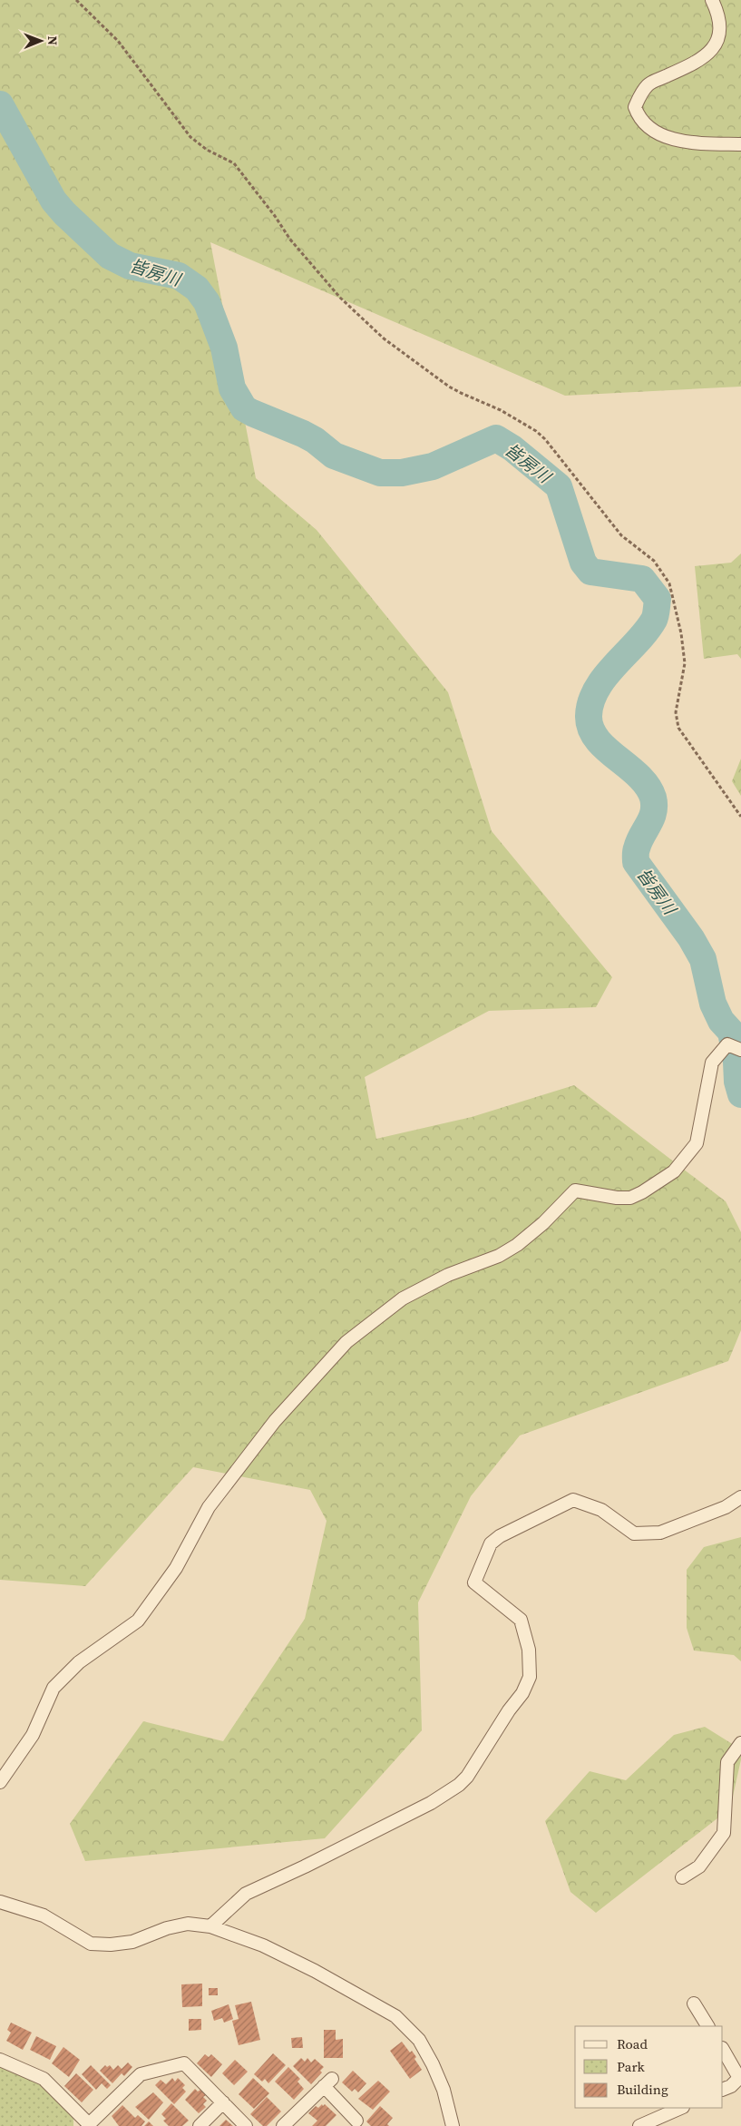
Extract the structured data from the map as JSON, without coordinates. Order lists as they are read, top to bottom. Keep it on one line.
{"water":["皆房川"],"legend":["Road","Park","Building"],"north":"right"}
